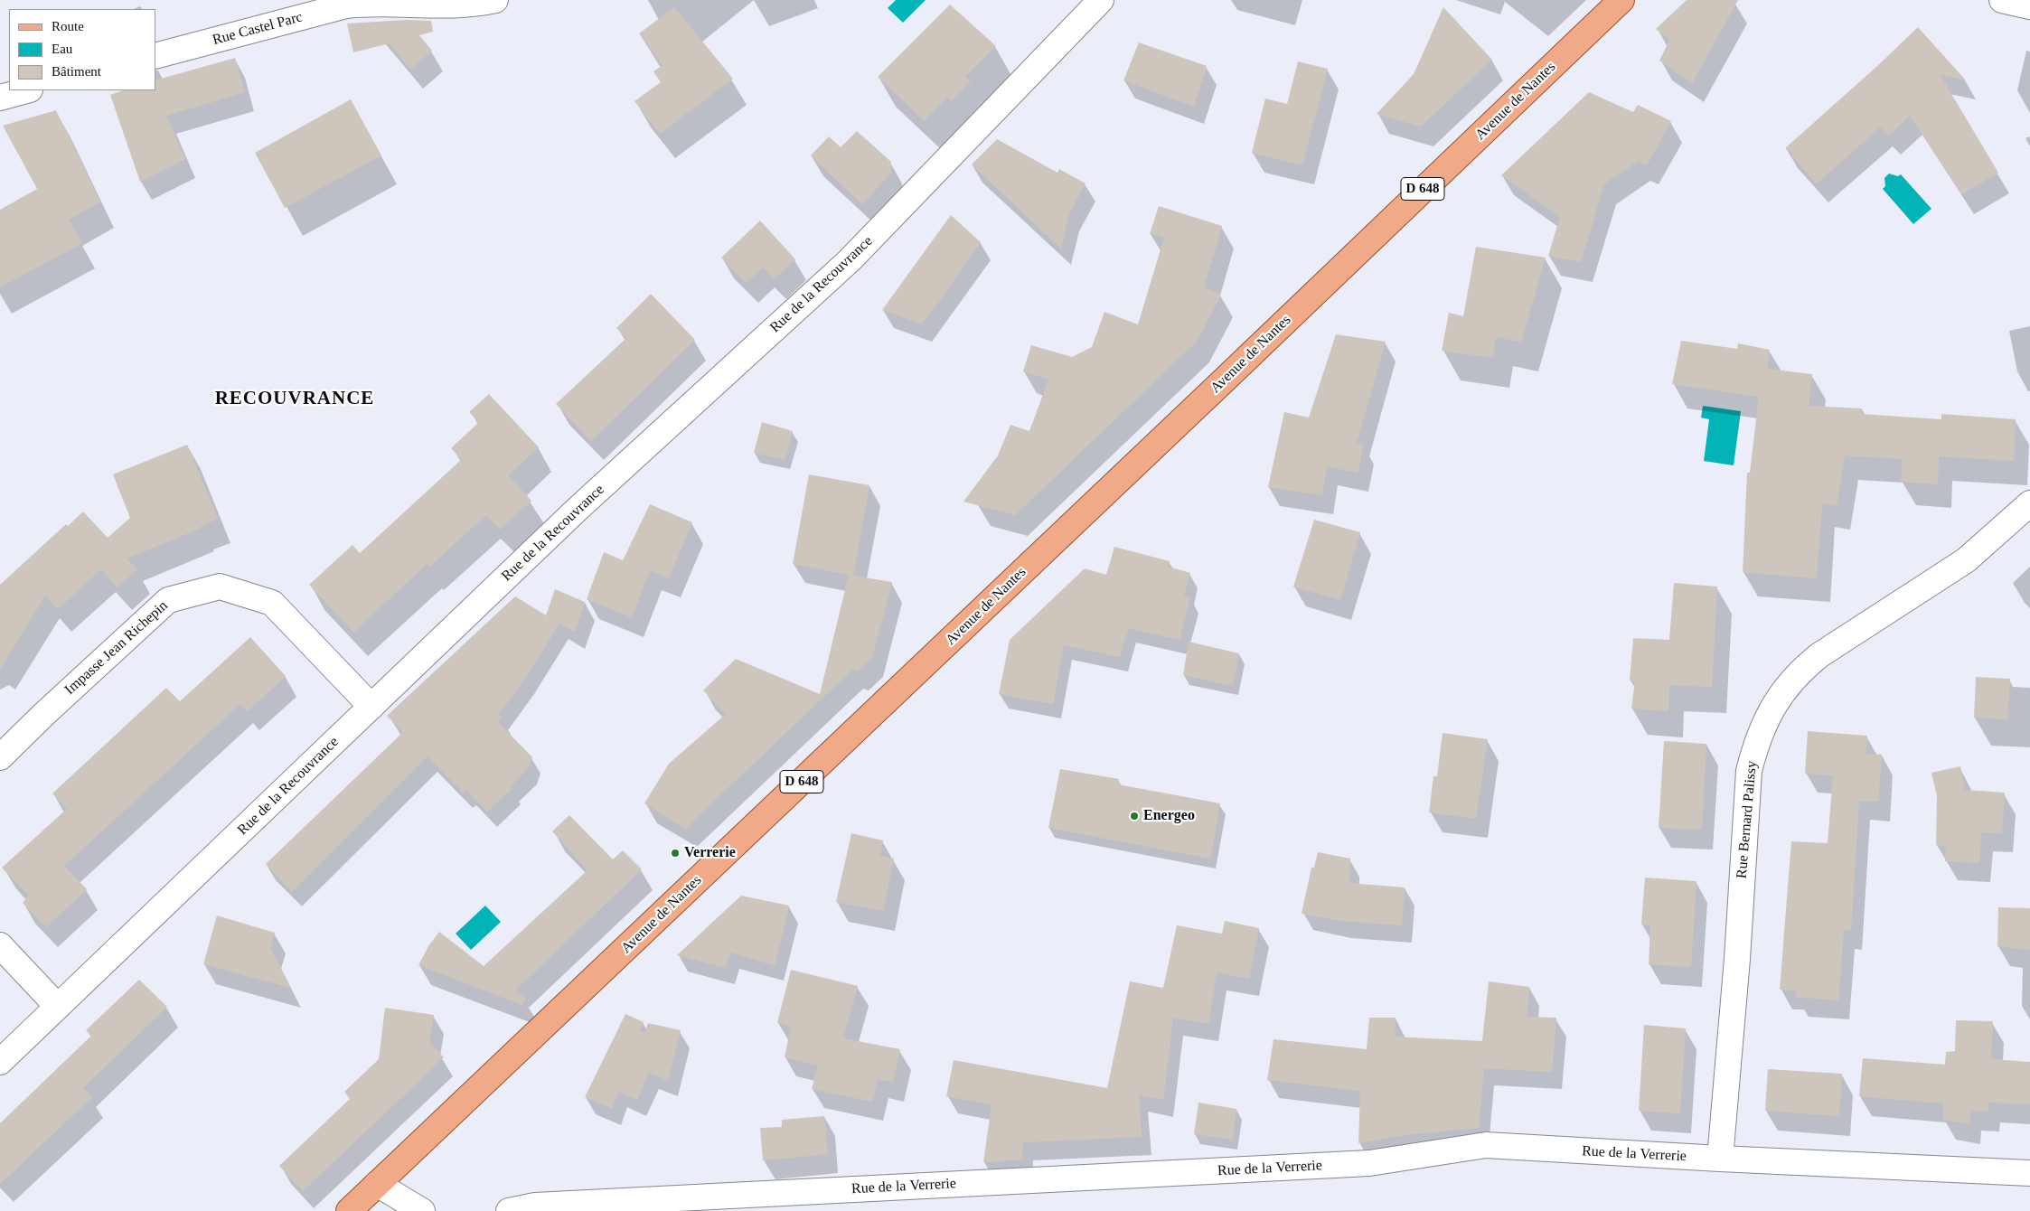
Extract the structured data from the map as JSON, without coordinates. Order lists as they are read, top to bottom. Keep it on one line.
{"streets":{"main road":["Avenue de Nantes","D 648"],"street":["Rue Castel Parc","Rue de la Recouvrance","Impasse Jean Richepin","Rue Bernard Palissy","Rue de la Verrerie"]},"crossings":[["Rue de la Recouvrance","Impasse Jean Richepin"],["Rue Bernard Palissy","Rue de la Verrerie"]],"districts":["RECOUVRANCE"],"places":["Energeo","Verrerie"],"legend":["Route","Eau","Bâtiment"]}
